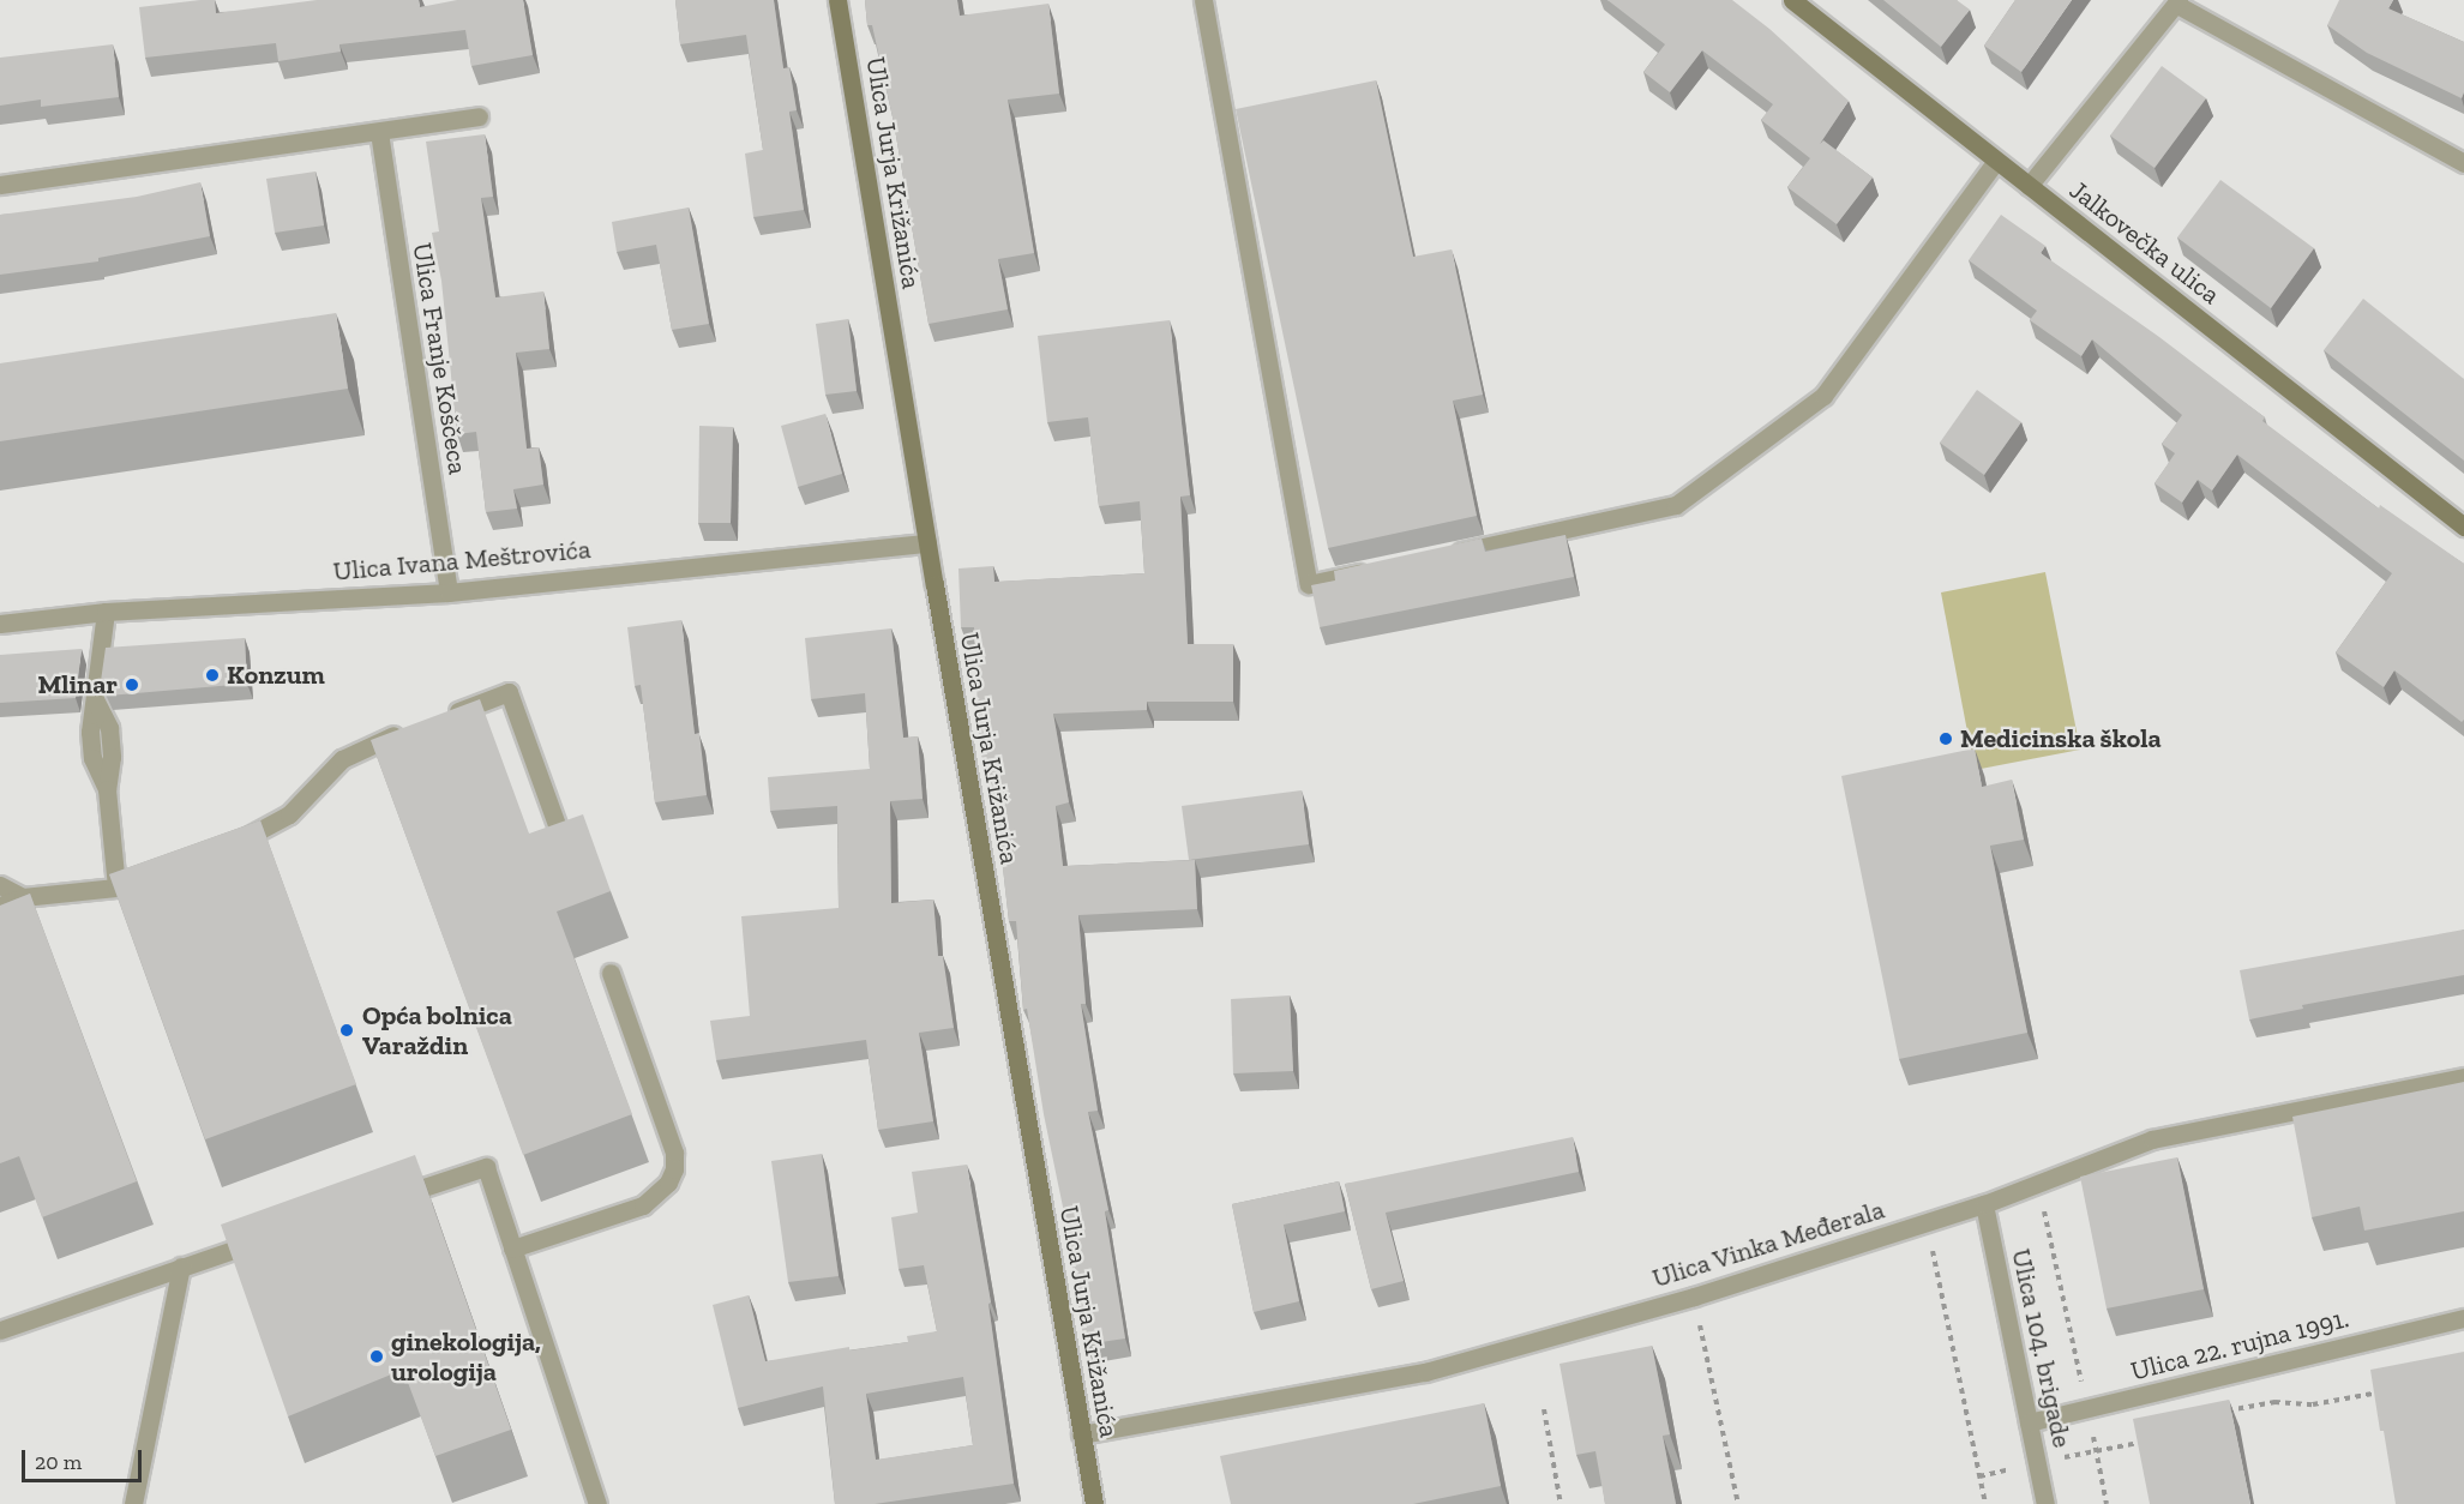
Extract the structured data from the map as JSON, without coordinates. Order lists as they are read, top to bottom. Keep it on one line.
{"streets":{"street":["Ulica Jurja Križanića","Jalkovečka ulica","Ulica Franje Koščeca","Ulica Ivana Meštrovića","Ulica Vinka Međerala","Ulica 22. rujna 1991.","Ulica 104. brigade"]},"crossings":[["Ulica Jurja Križanića","Ulica Ivana Meštrovića"],["Ulica Jurja Križanića","Ulica Vinka Međerala"],["Ulica Franje Koščeca","Ulica Ivana Meštrovića"],["Ulica Vinka Međerala","Ulica 104. brigade"],["Ulica 22. rujna 1991.","Ulica 104. brigade"]],"places":["Konzum","Mlinar","Medicinska škola","Opća bolnica Varaždin","ginekologija, urologija"],"scale_bar":"20 m"}
